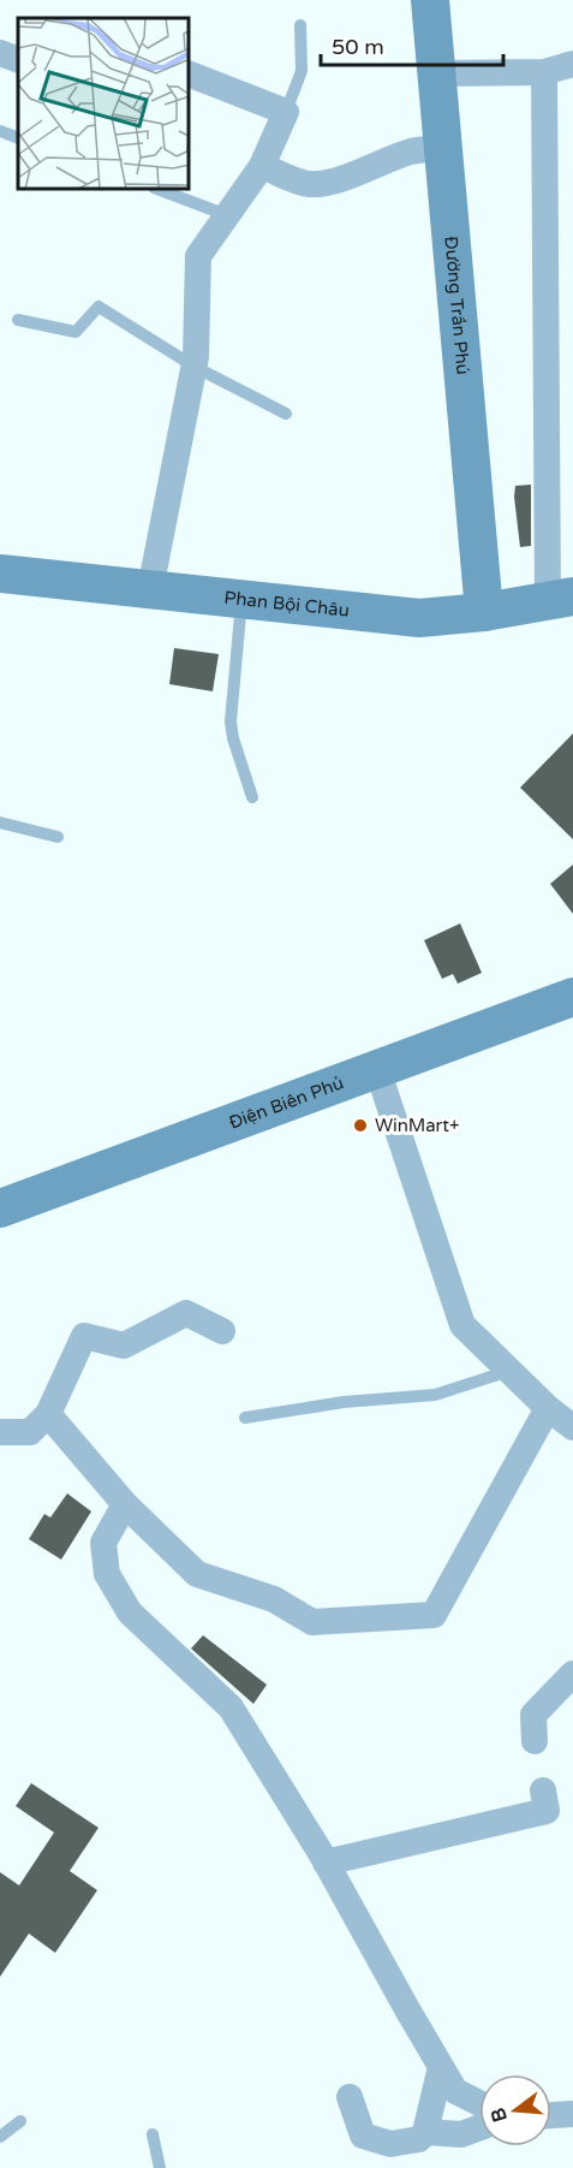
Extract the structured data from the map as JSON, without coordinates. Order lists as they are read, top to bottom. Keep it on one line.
{"streets":{"street":["Đường Trần Phú","Phan Bội Châu","Điện Biên Phủ"]},"crossings":[["Đường Trần Phú","Phan Bội Châu"]],"places":["WinMart+"],"scale_bar":"50 m","north":"left"}
